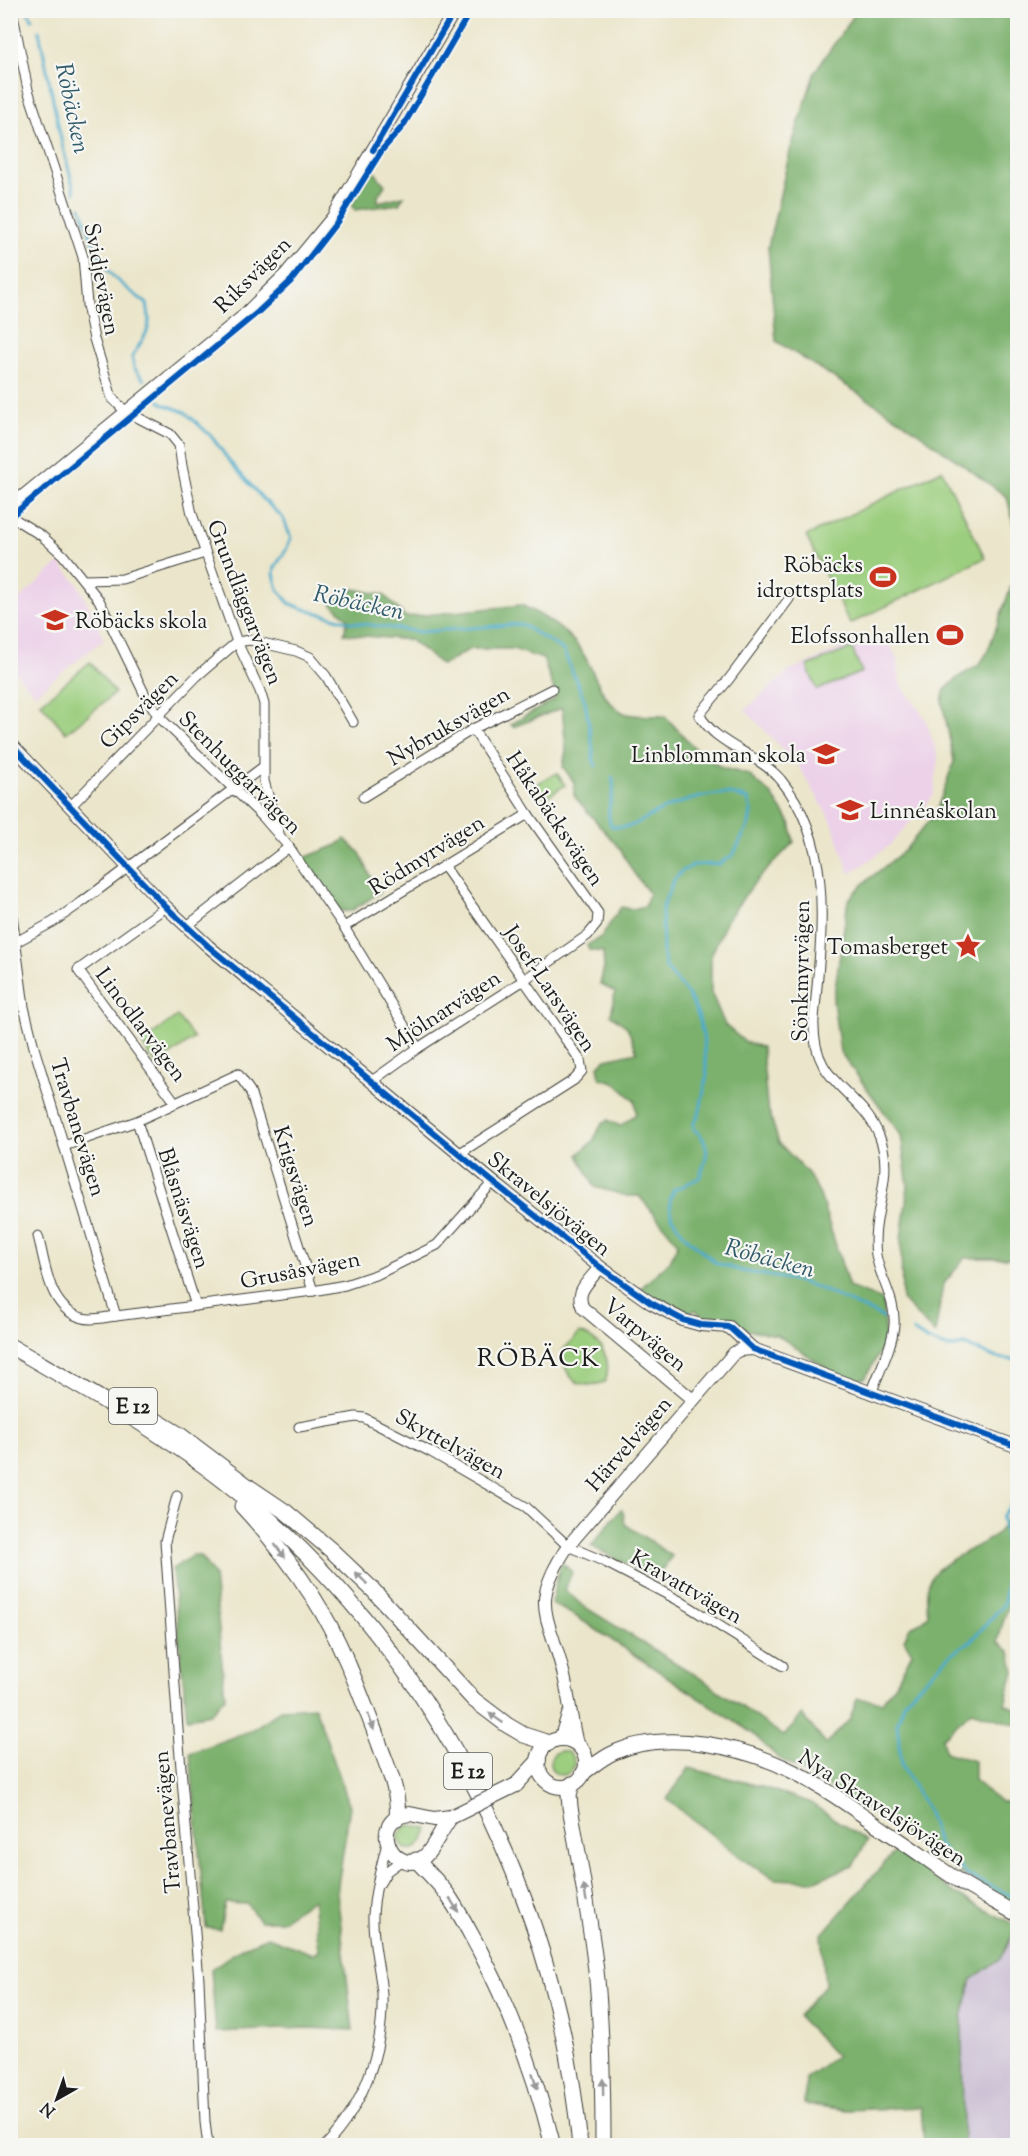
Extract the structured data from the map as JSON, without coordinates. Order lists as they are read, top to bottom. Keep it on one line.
{"streets":{"highway":["E 12"],"main road":["Nya Skravelsjövägen"],"street":["Riksvägen","Svidjevägen","Grundläggarvägen","Gipsvägen","Nybruksvägen","Stenhuggarvägen","Håkabäcksvägen","Rödmyrvägen","Sönkmyrvägen","Josef-Larsvägen","Mjölnarvägen","Linodlarvägen","Travbanevägen","Krigsvägen","Skravelsjövägen","Blåsnäsvägen","Grusåsvägen","Varpvägen","Skyttelvägen","Härvelvägen","Kravattvägen"]},"crossings":[["Riksvägen","Svidjevägen"],["Riksvägen","Grundläggarvägen"],["Svidjevägen","Grundläggarvägen"],["Grundläggarvägen","Gipsvägen"],["Grundläggarvägen","Stenhuggarvägen"],["Gipsvägen","Stenhuggarvägen"],["Gipsvägen","Skravelsjövägen"],["Nybruksvägen","Håkabäcksvägen"],["Stenhuggarvägen","Rödmyrvägen"],["Stenhuggarvägen","Mjölnarvägen"],["Håkabäcksvägen","Rödmyrvägen"],["Håkabäcksvägen","Mjölnarvägen"],["Rödmyrvägen","Josef-Larsvägen"],["Sönkmyrvägen","Skravelsjövägen"],["Josef-Larsvägen","Mjölnarvägen"],["Josef-Larsvägen","Skravelsjövägen"],["Mjölnarvägen","Skravelsjövägen"],["Linodlarvägen","Krigsvägen"],["Linodlarvägen","Skravelsjövägen"],["Travbanevägen","Grusåsvägen"],["Krigsvägen","Grusåsvägen"],["Skravelsjövägen","Grusåsvägen"],["Skravelsjövägen","Varpvägen"],["Skravelsjövägen","Härvelvägen"],["Blåsnäsvägen","Grusåsvägen"],["Varpvägen","Härvelvägen"],["Skyttelvägen","Härvelvägen"],["Skyttelvägen","Kravattvägen"],["Härvelvägen","Kravattvägen"]],"districts":["RÖBÄCK"],"water":["Röbäcken"],"places":{"sports":["Röbäcks idrottsplats","Elofssonhallen"],"school or university":["Röbäcks skola","Linblomman skola","Linnéaskolan"],"place":["Tomasberget"]},"north":"bottom left"}
